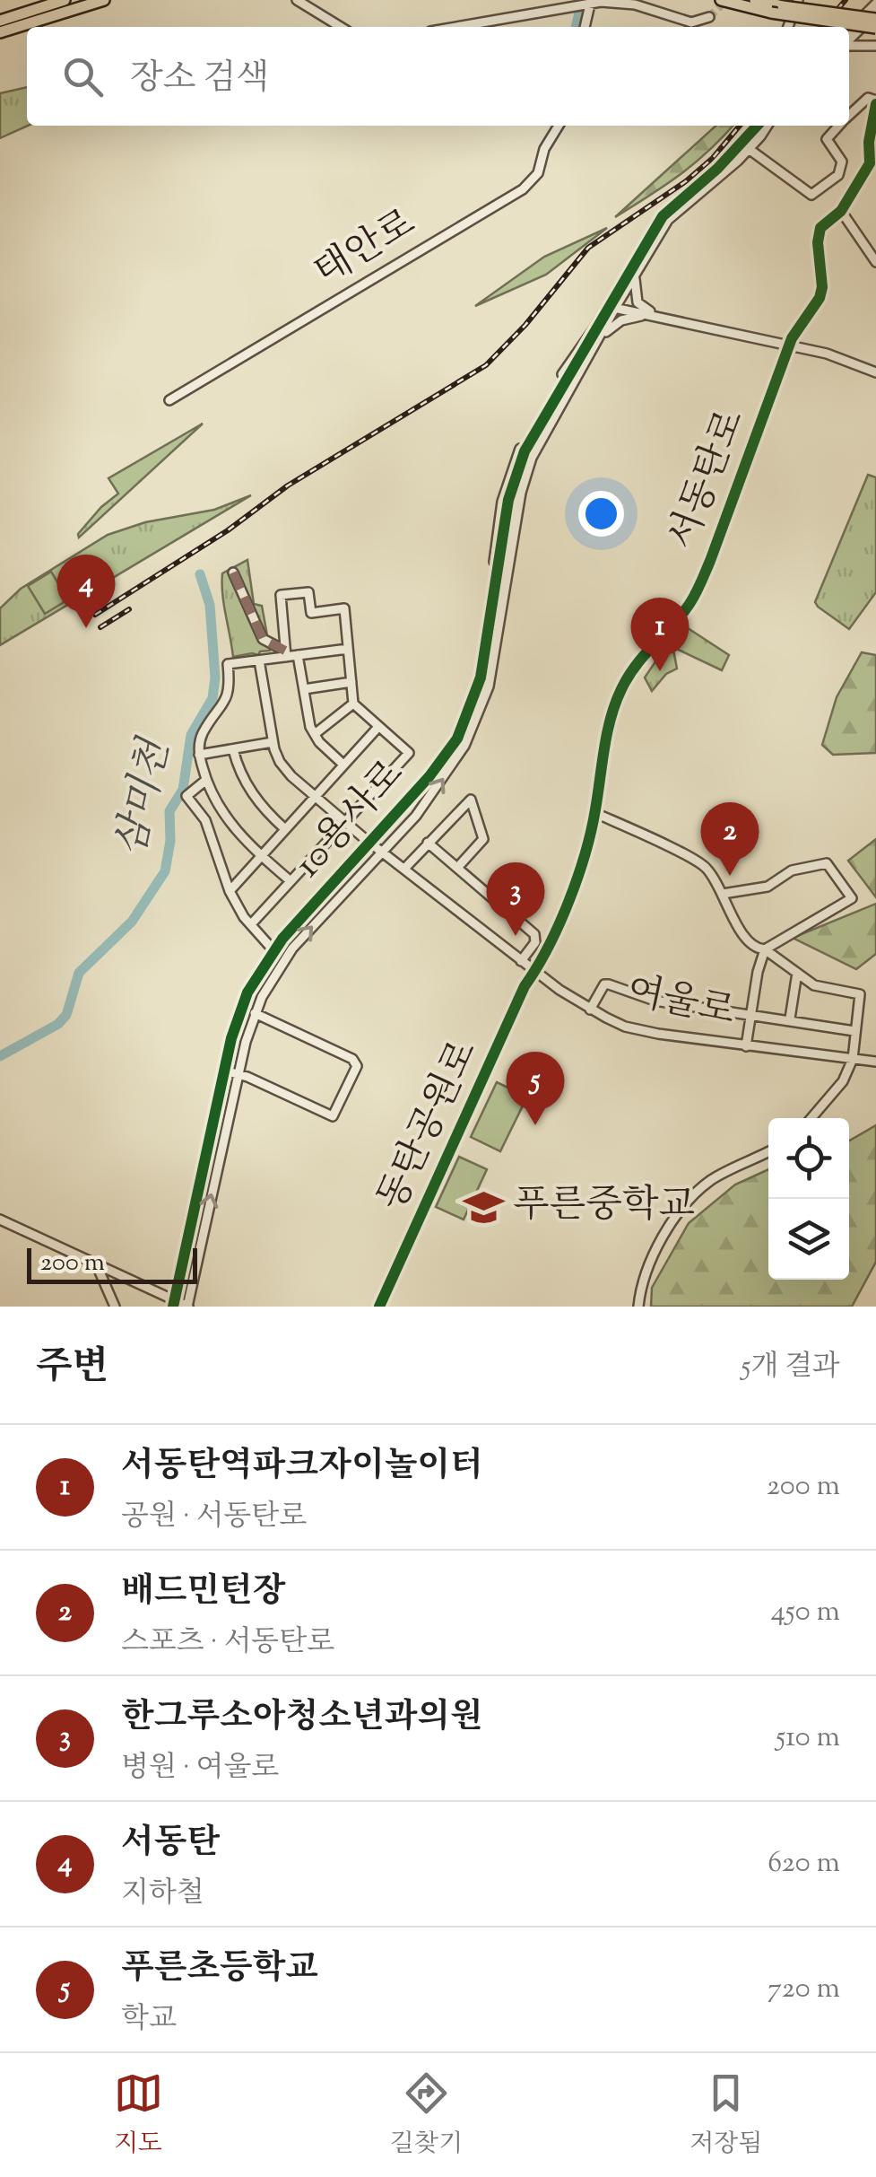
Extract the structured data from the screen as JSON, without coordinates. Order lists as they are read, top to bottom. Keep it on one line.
{"streets":{"street":["태안로","서동탄로","10용사로","여울로","동탄공원로"]},"crossings":[["서동탄로","여울로"],["서동탄로","동탄공원로"],["10용사로","여울로"],["여울로","동탄공원로"]],"water":["삼미천"],"places":{"school or university":["푸른중학교"]},"scale_bar":"200 m","page":{"search":"장소 검색","pins":["4","1","2","3","5"],"scale":"200 m","heading":["주변","5개 결과"],"list":[{"mark":"1","name":"서동탄역파크자이놀이터","note":"공원 · 서동탄로","value":"200 m"},{"mark":"2","name":"배드민턴장","note":"스포츠 · 서동탄로","value":"450 m"},{"mark":"3","name":"한그루소아청소년과의원","note":"병원 · 여울로","value":"510 m"},{"mark":"4","name":"서동탄","note":"지하철","value":"620 m"},{"mark":"5","name":"푸른초등학교","note":"학교","value":"720 m"}],"nav":["지도","길찾기","저장됨"]}}
